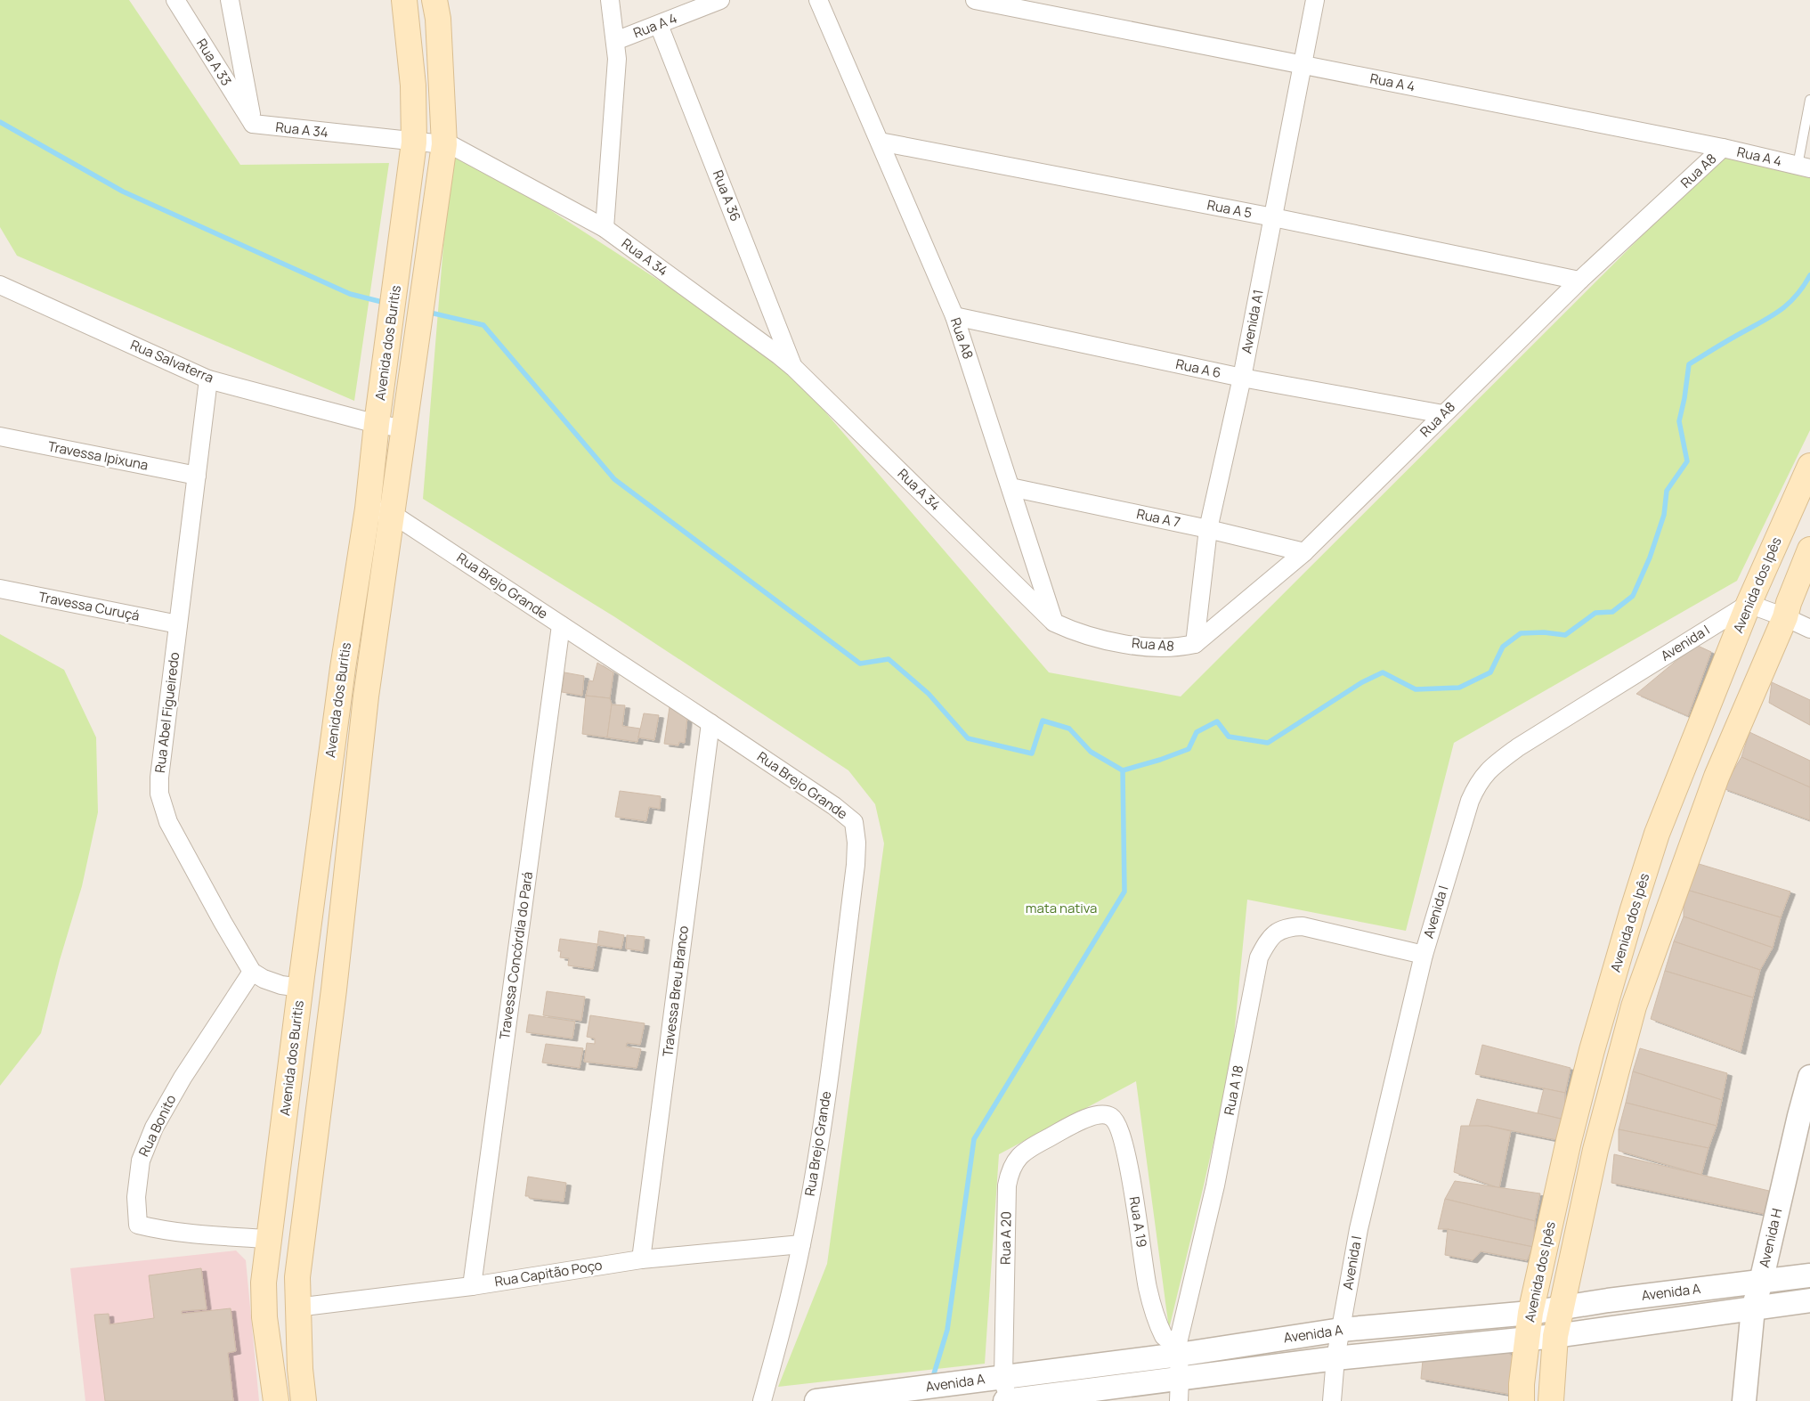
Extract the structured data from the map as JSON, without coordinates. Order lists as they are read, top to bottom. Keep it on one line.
{"streets":{"main road":["Avenida dos Buritis","Avenida dos Ipês"],"street":["Rua A 4","Rua A 33","Rua A 34","Rua A8","Rua A 36","Rua A 5","Avenida A1","Rua Salvaterra","Rua A 6","Travessa Ipixuna","Rua A 7","Rua Brejo Grande","Travessa Curuçá","Avenida I","Rua Abel Figueiredo","Travessa Concórdia do Pará","Travessa Breu Branco","Rua A 18","Rua Bonito","Rua A 19","Rua A 20","Avenida H","Rua Capitão Poço","Avenida A"]},"crossings":[["Rua A 4","Rua A8"],["Rua A 4","Rua A 36"],["Rua A 4","Avenida A1"],["Rua A 33","Rua A 34"],["Rua A 34","Rua A8"],["Rua A 34","Rua A 36"],["Rua A 34","Avenida dos Buritis"],["Rua A8","Rua A 5"],["Rua A8","Avenida A1"],["Rua A8","Rua A 6"],["Rua A8","Rua A 7"],["Rua A 5","Avenida A1"],["Avenida A1","Rua A 6"],["Avenida A1","Rua A 7"],["Avenida dos Buritis","Rua Salvaterra"],["Avenida dos Buritis","Rua Brejo Grande"],["Avenida dos Buritis","Rua Bonito"],["Avenida dos Buritis","Rua Capitão Poço"],["Rua Salvaterra","Rua Abel Figueiredo"],["Travessa Ipixuna","Rua Abel Figueiredo"],["Avenida dos Ipês","Avenida I"],["Avenida dos Ipês","Avenida A"],["Rua Brejo Grande","Travessa Concórdia do Pará"],["Rua Brejo Grande","Travessa Breu Branco"],["Rua Brejo Grande","Rua Capitão Poço"],["Travessa Curuçá","Rua Abel Figueiredo"],["Avenida I","Rua A 18"],["Avenida I","Avenida A"],["Rua Abel Figueiredo","Rua Bonito"],["Travessa Concórdia do Pará","Rua Capitão Poço"],["Travessa Breu Branco","Rua Capitão Poço"],["Rua A 18","Rua A 19"],["Rua A 18","Avenida A"],["Rua A 19","Rua A 20"],["Rua A 19","Avenida A"],["Rua A 20","Avenida A"],["Avenida H","Avenida A"]],"parks":["mata nativa"]}
